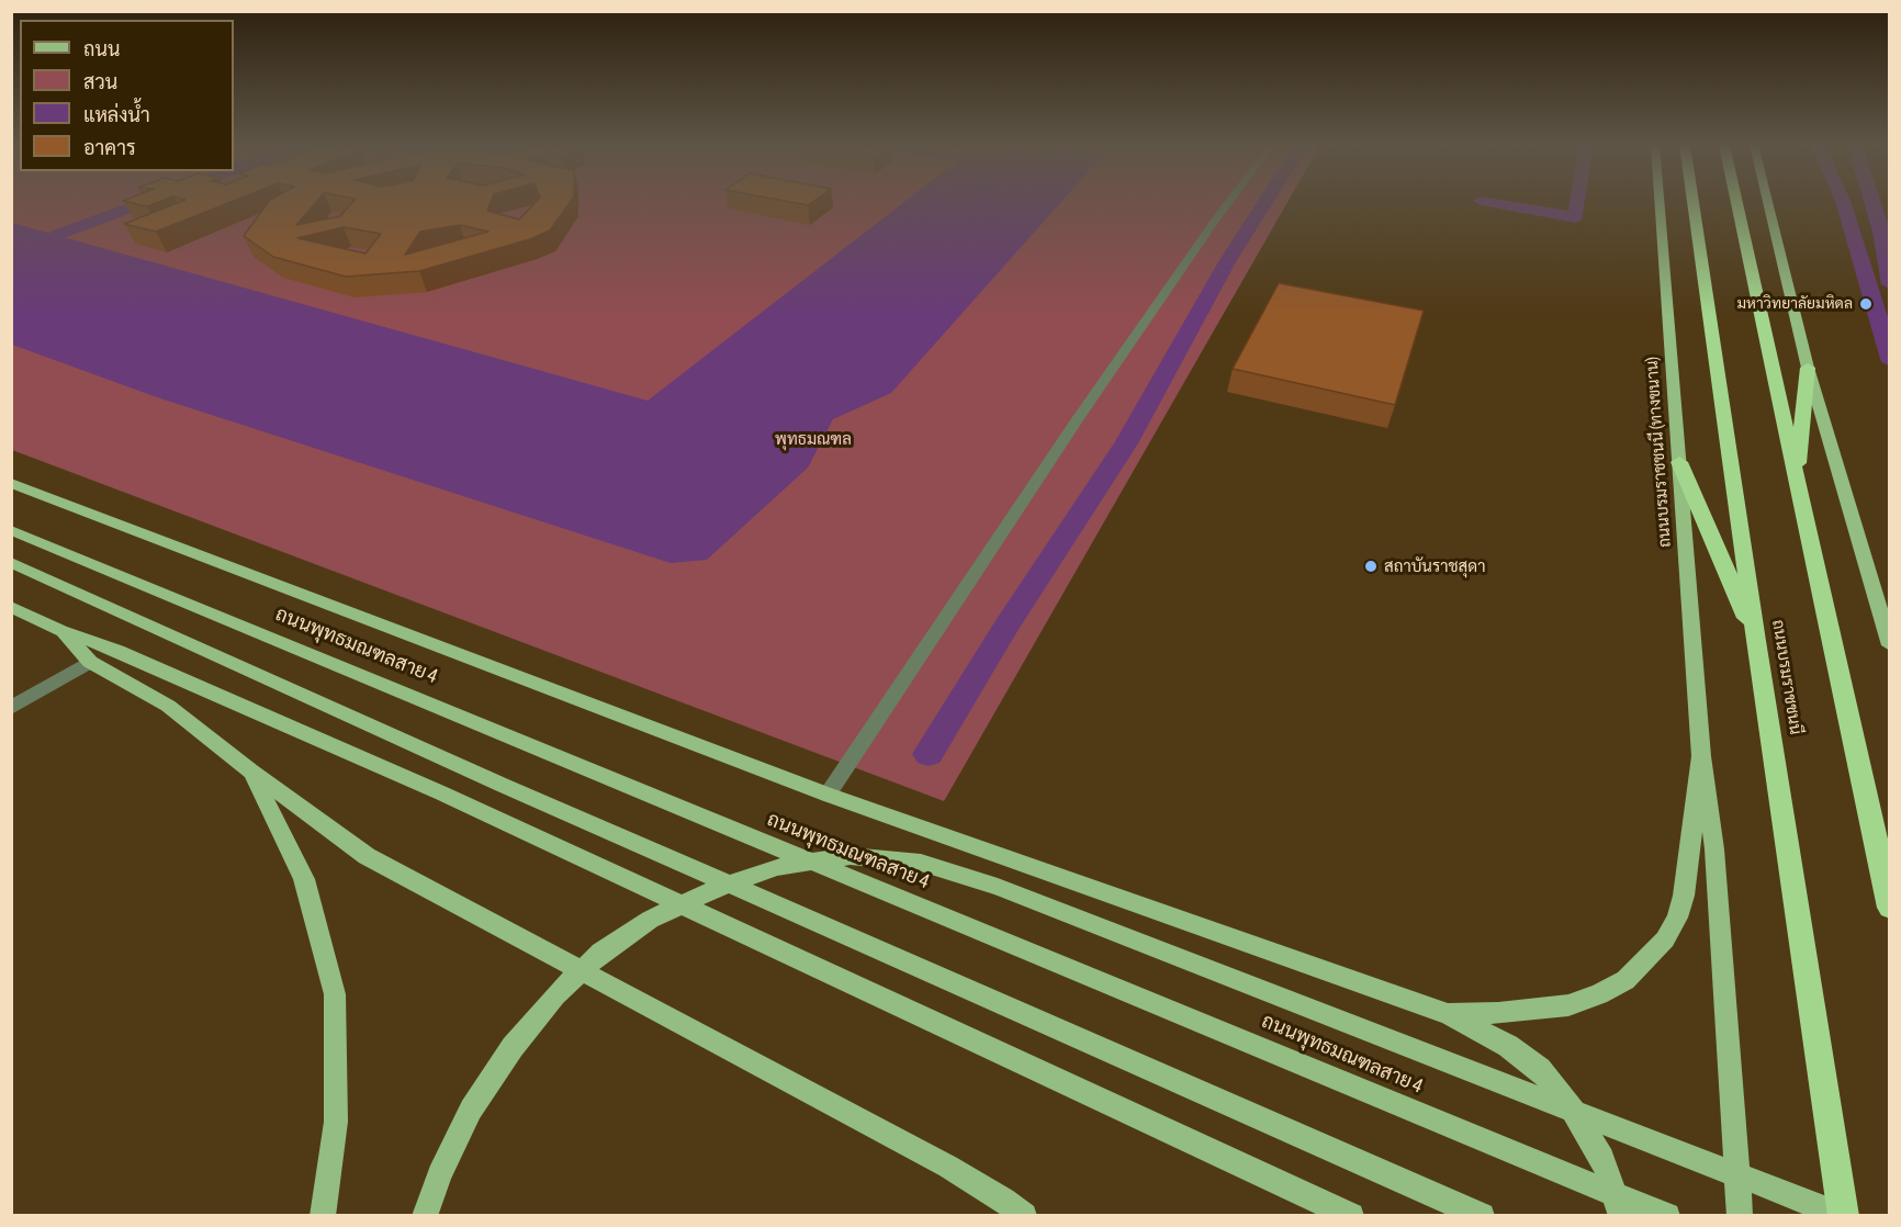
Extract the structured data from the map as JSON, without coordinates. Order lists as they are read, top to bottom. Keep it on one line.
{"streets":{"highway":["ถนนบรมราชชนนี"],"main road":["ถนนบรมราชชนนี (ทางขนาน)","ถนนพุทธมณฑลสาย 4"]},"parks":["พุทธมณฑล"],"places":["มหาวิทยาลัยมหิดล","สถาบันราชสุดา"],"legend":["ถนน","สวน","แหล่งน้ำ","อาคาร"]}
